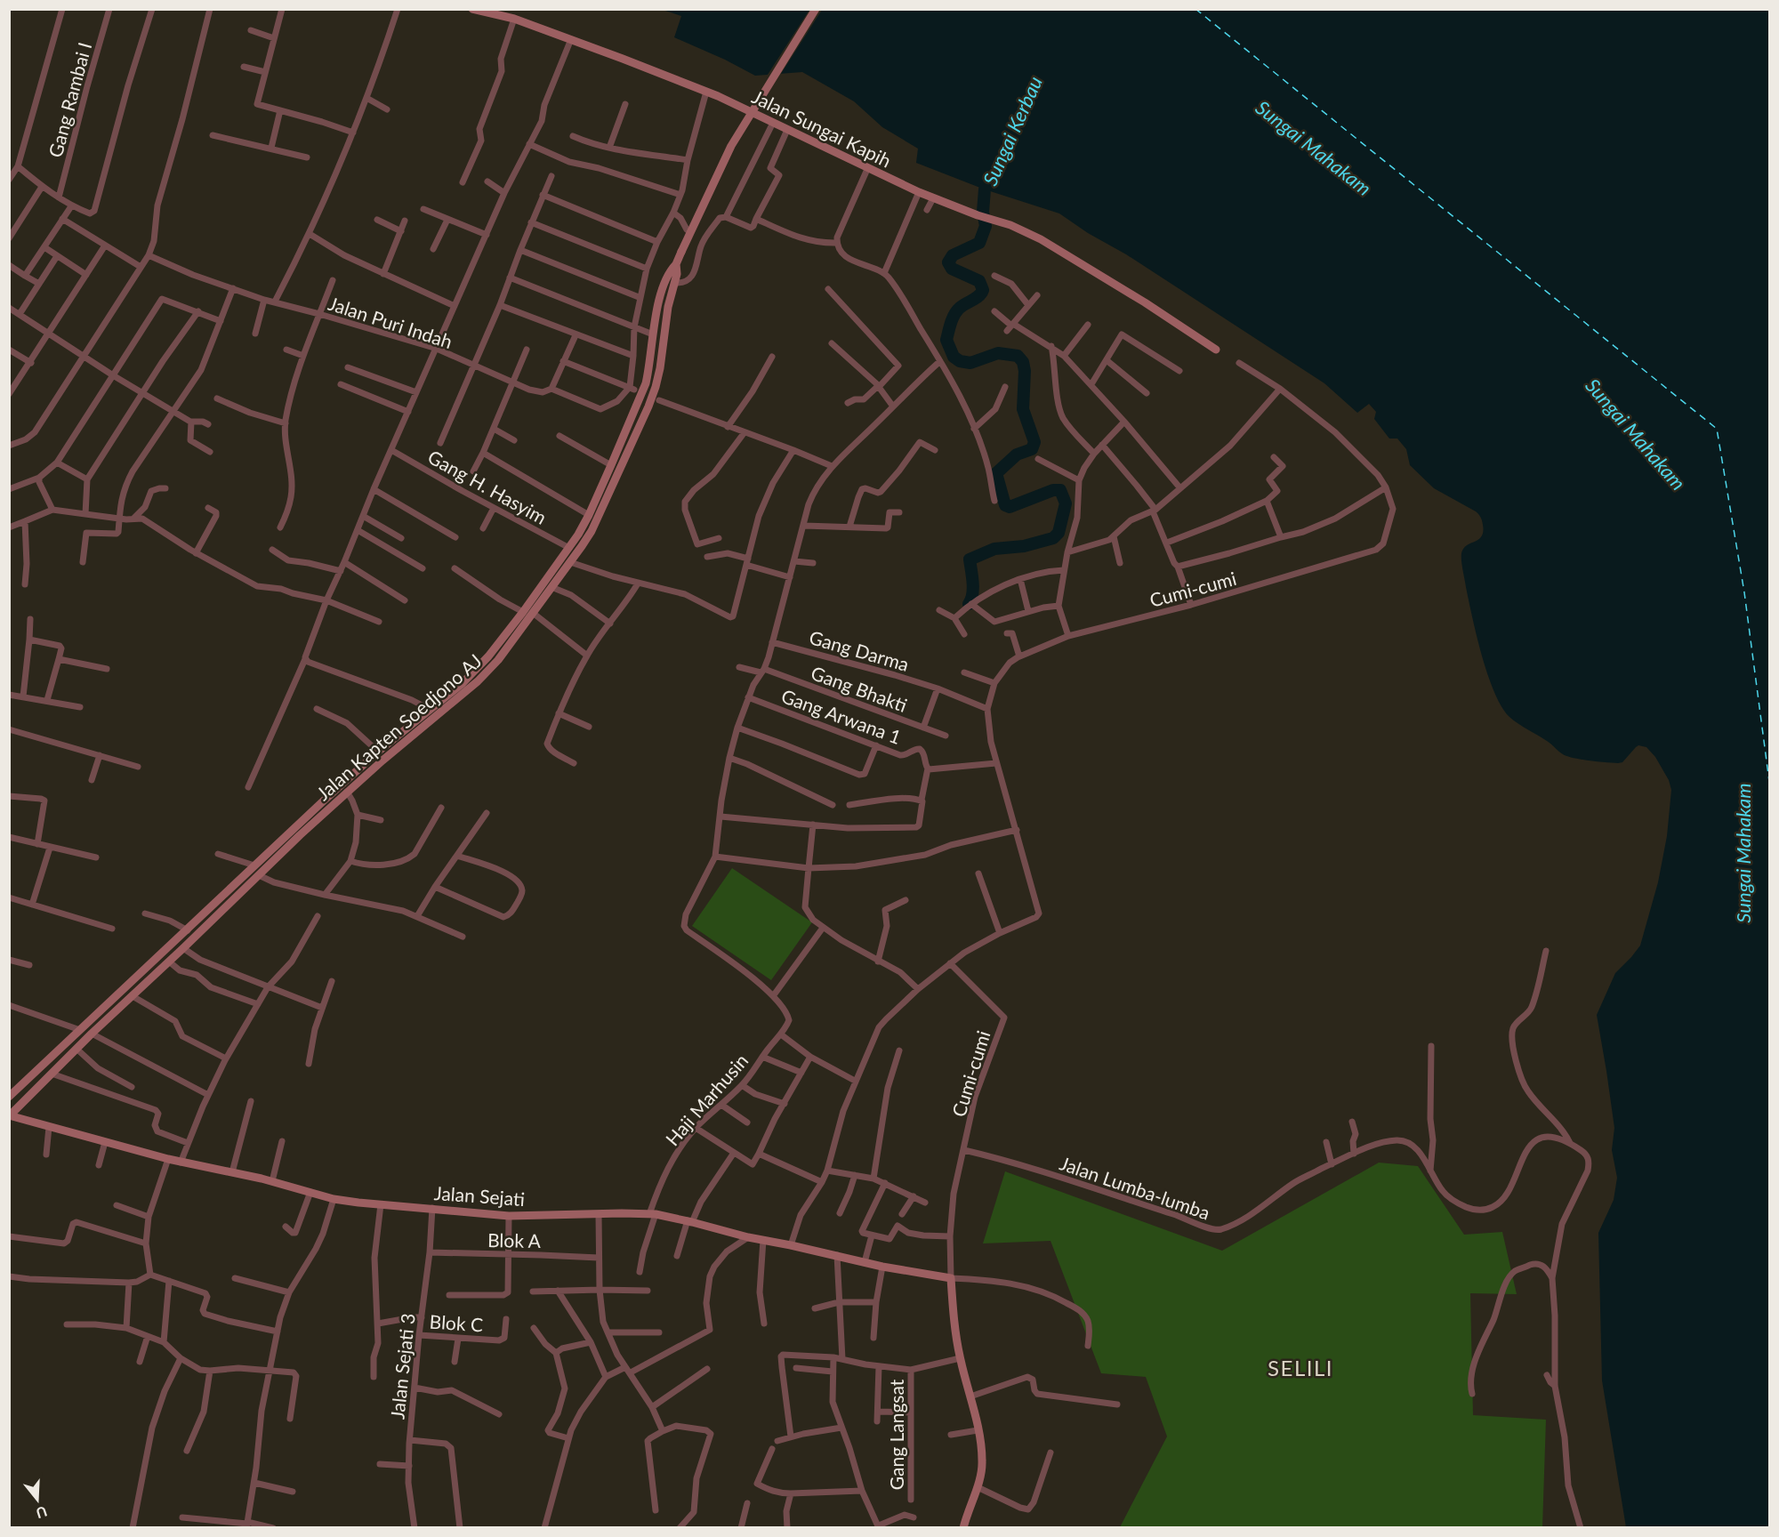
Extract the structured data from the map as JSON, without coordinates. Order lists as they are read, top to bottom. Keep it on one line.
{"streets":{"main road":["Jalan Sungai Kapih","Jalan Kapten Soedjono AJ","Jalan Sejati"],"street":["Gang Rambai I","Jalan Puri Indah","Gang H. Hasyim","Cumi-cumi","Gang Darma","Gang Bhakti","Gang Arwana 1","Haji Marhusin","Jalan Lumba-lumba","Blok A","Blok C","Jalan Sejati 3","Gang Langsat"]},"crossings":[["Gang H. Hasyim","Jalan Kapten Soedjono AJ"],["Cumi-cumi","Gang Darma"],["Cumi-cumi","Jalan Lumba-lumba"],["Jalan Kapten Soedjono AJ","Jalan Sejati"],["Haji Marhusin","Jalan Sejati"],["Jalan Sejati","Jalan Sejati 3"],["Blok A","Jalan Sejati 3"],["Blok C","Jalan Sejati 3"]],"districts":["SELILI"],"water":["Sungai Kerbau","Sungai Mahakam"],"north":"bottom"}
